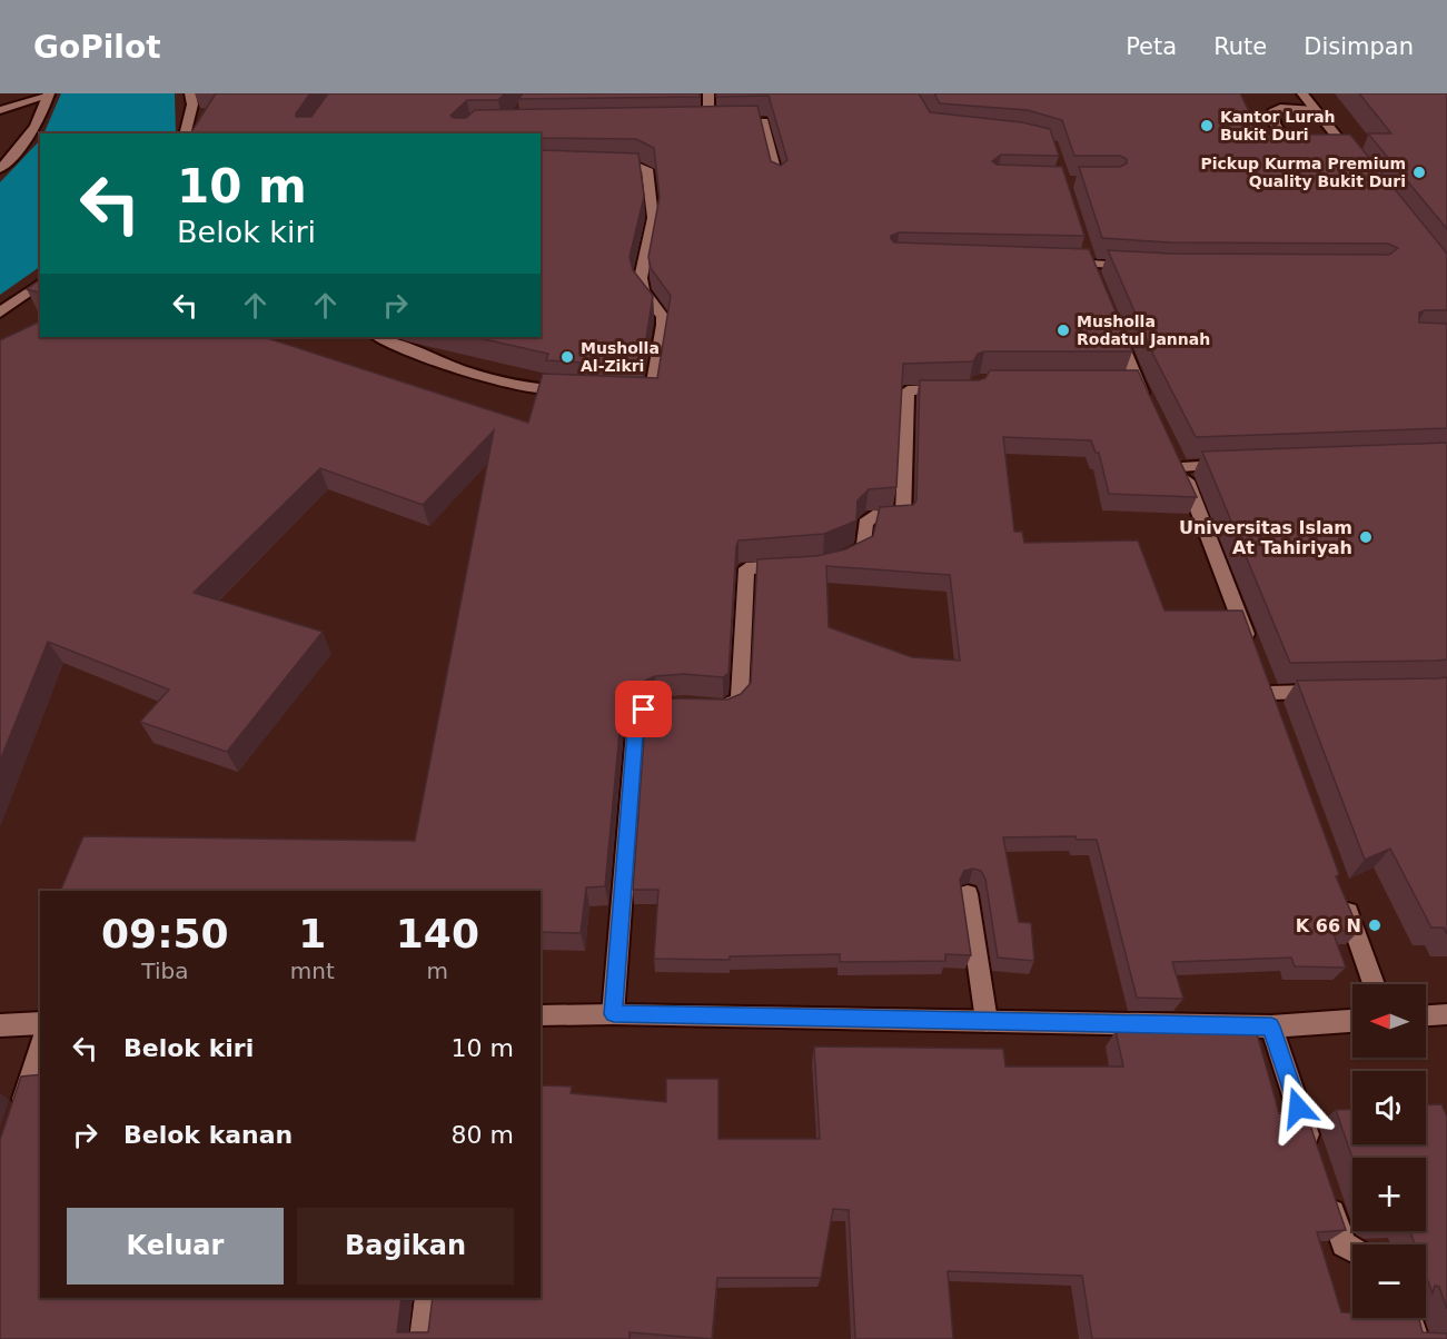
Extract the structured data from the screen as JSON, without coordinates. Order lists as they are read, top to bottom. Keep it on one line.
{"places":["Kantor Lurah Bukit Duri","Pickup Kurma Premium Quality Bukit Duri","Musholla Rodatul Jannah","Musholla Al-Zikri","Universitas Islam At Tahiriyah","K 66 N"],"north":"left","page":{"header":"GoPilot","nav":["Peta","Rute","Disimpan"],"turn":["10 m","Belok kiri"],"eta":["09:50","Tiba","1","mnt","140","m"],"map_buttons":["+","−"],"list":[{"name":"Belok kiri","value":"10 m"},{"name":"Belok kanan","value":"80 m"}],"buttons":["Keluar","Bagikan"]}}
